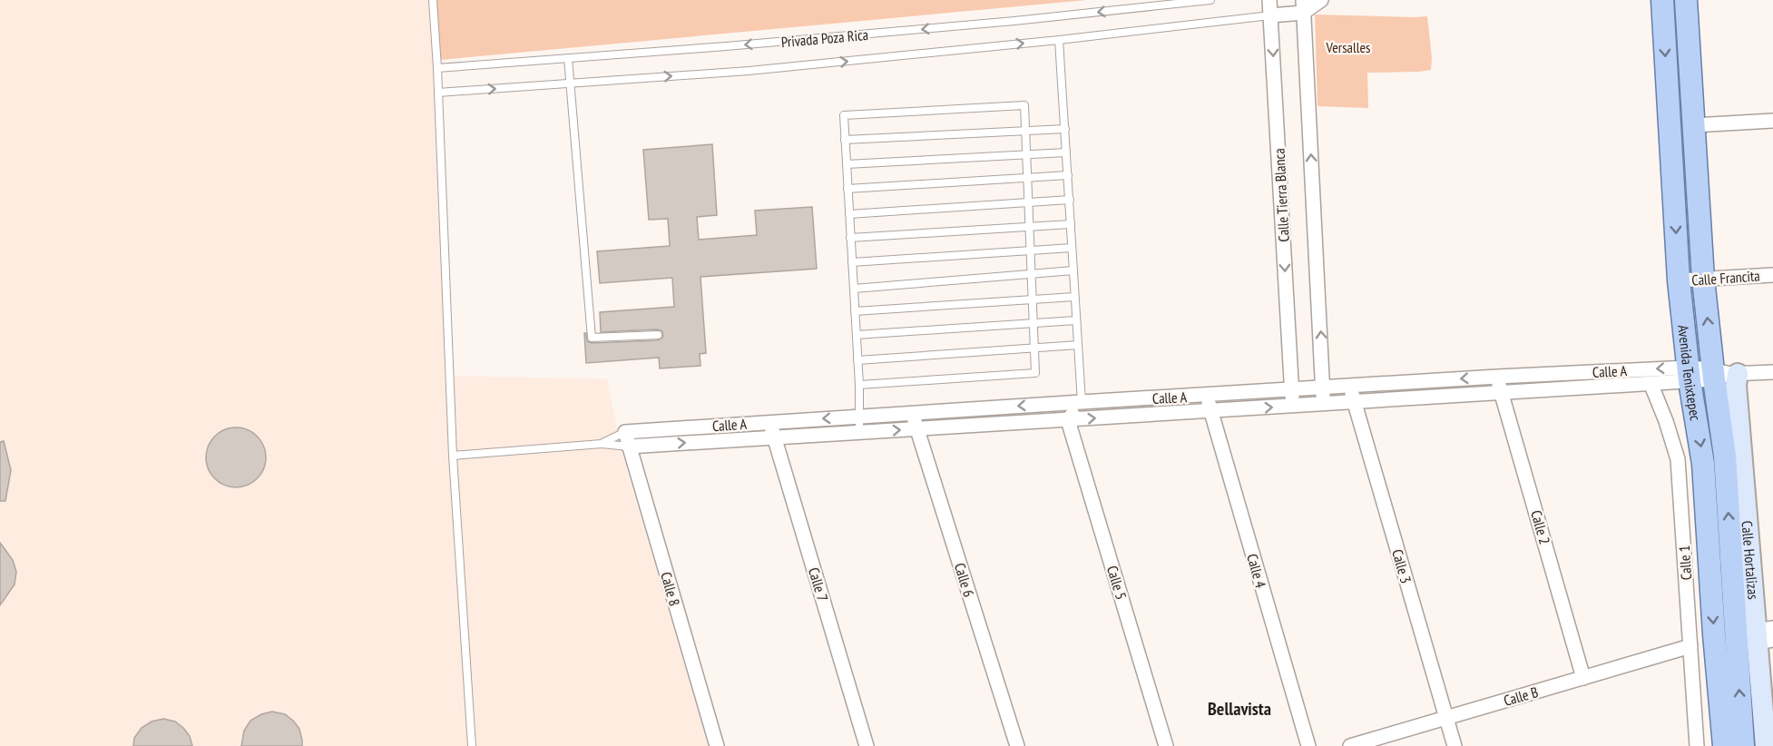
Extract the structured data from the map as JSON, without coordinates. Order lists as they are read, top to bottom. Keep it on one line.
{"streets":{"main road":["Avenida Tenixtepec"],"street":["Calle Tierra Blanca","Calle Francita","Calle A","Calle 2","Calle Hortalizas","Calle 1","Calle 3","Calle 4","Calle 6","Calle 5","Calle 7","Calle 8","Calle B"],"lane":["Privada Poza Rica"]},"crossings":[["Calle Tierra Blanca","Calle A"],["Calle Francita","Avenida Tenixtepec"],["Calle A","Avenida Tenixtepec"],["Calle A","Calle 2"],["Calle A","Calle Hortalizas"],["Calle A","Calle 1"],["Calle A","Calle 3"],["Calle A","Calle 4"],["Calle A","Calle 6"],["Calle A","Calle 5"],["Calle A","Calle 7"],["Calle A","Calle 8"],["Avenida Tenixtepec","Calle Hortalizas"],["Calle 2","Calle B"],["Calle 1","Calle B"],["Calle 3","Calle B"]],"districts":["Bellavista"],"parks":["Versalles"]}
